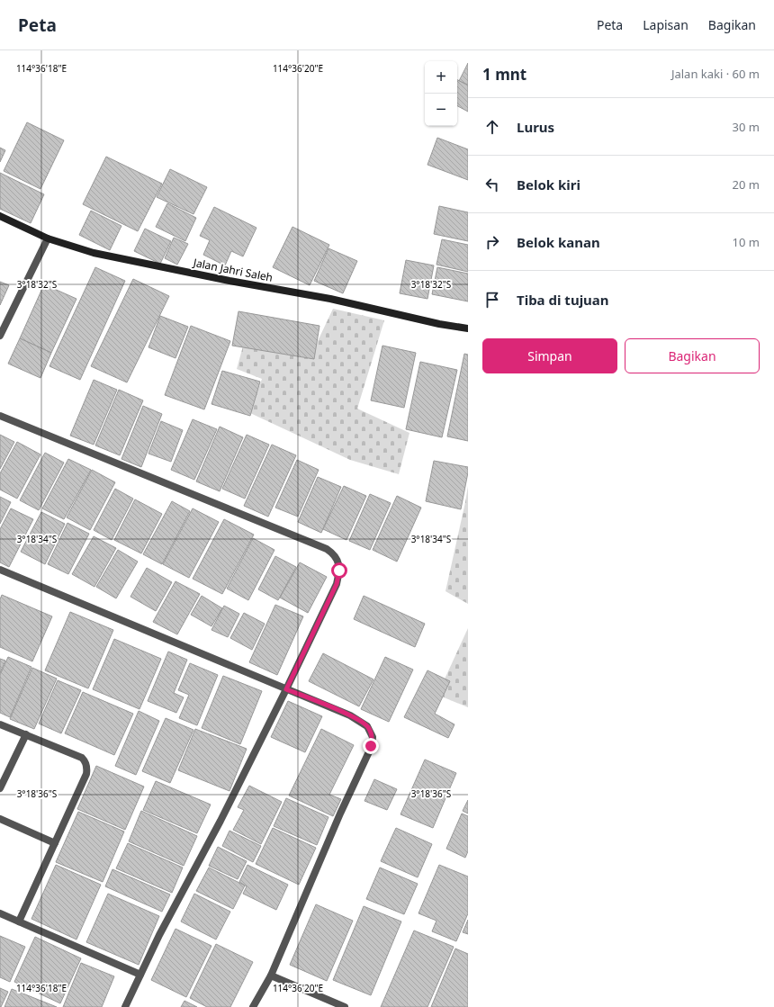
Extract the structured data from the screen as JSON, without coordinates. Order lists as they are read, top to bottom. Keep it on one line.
{"streets":{"street":["Jalan Jahri Saleh"]},"page":{"header":"Peta","nav":["Peta","Lapisan","Bagikan"],"heading":["1 mnt","Jalan kaki · 60 m"],"map_buttons":["+","−"],"list":[["Lurus","30 m"],["Belok kiri","20 m"],["Belok kanan","10 m"],"Tiba di tujuan"],"buttons":["Simpan","Bagikan"]},"coordinates":["114°36'18\"E","114°36'20\"E","3°18'32\"S","3°18'34\"S","3°18'36\"S"]}
